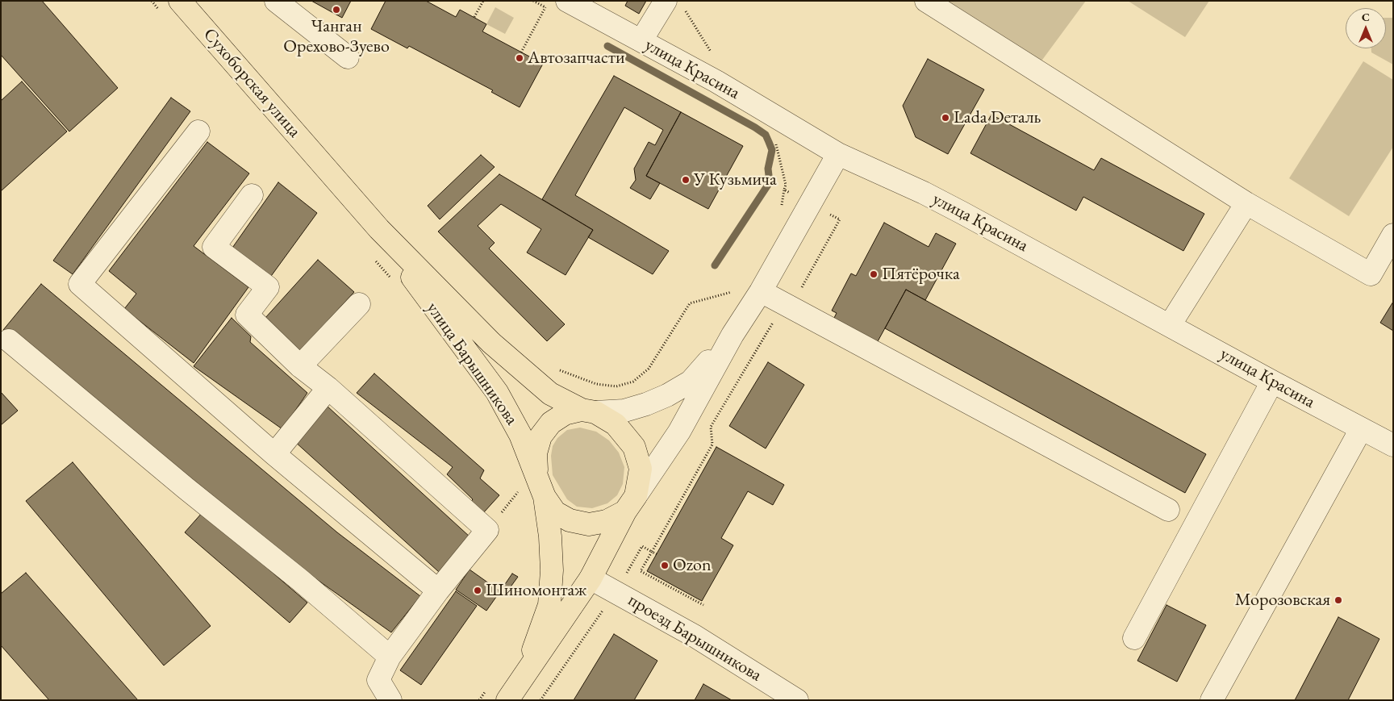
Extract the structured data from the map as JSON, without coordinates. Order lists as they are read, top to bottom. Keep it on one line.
{"streets":{"main road":["Сухоборская улица","улица Барышникова"],"street":["улица Красина","проезд Барышникова"]},"crossings":[["Сухоборская улица","улица Барышникова"],["улица Барышникова","проезд Барышникова"]],"places":["Чанган Орехово-Зуево","Автозапчасти","Lada Dеталь","У Кузьмича","Пятёрочка","Ozon","Шиномонтаж","Морозовская"],"north":"top"}
